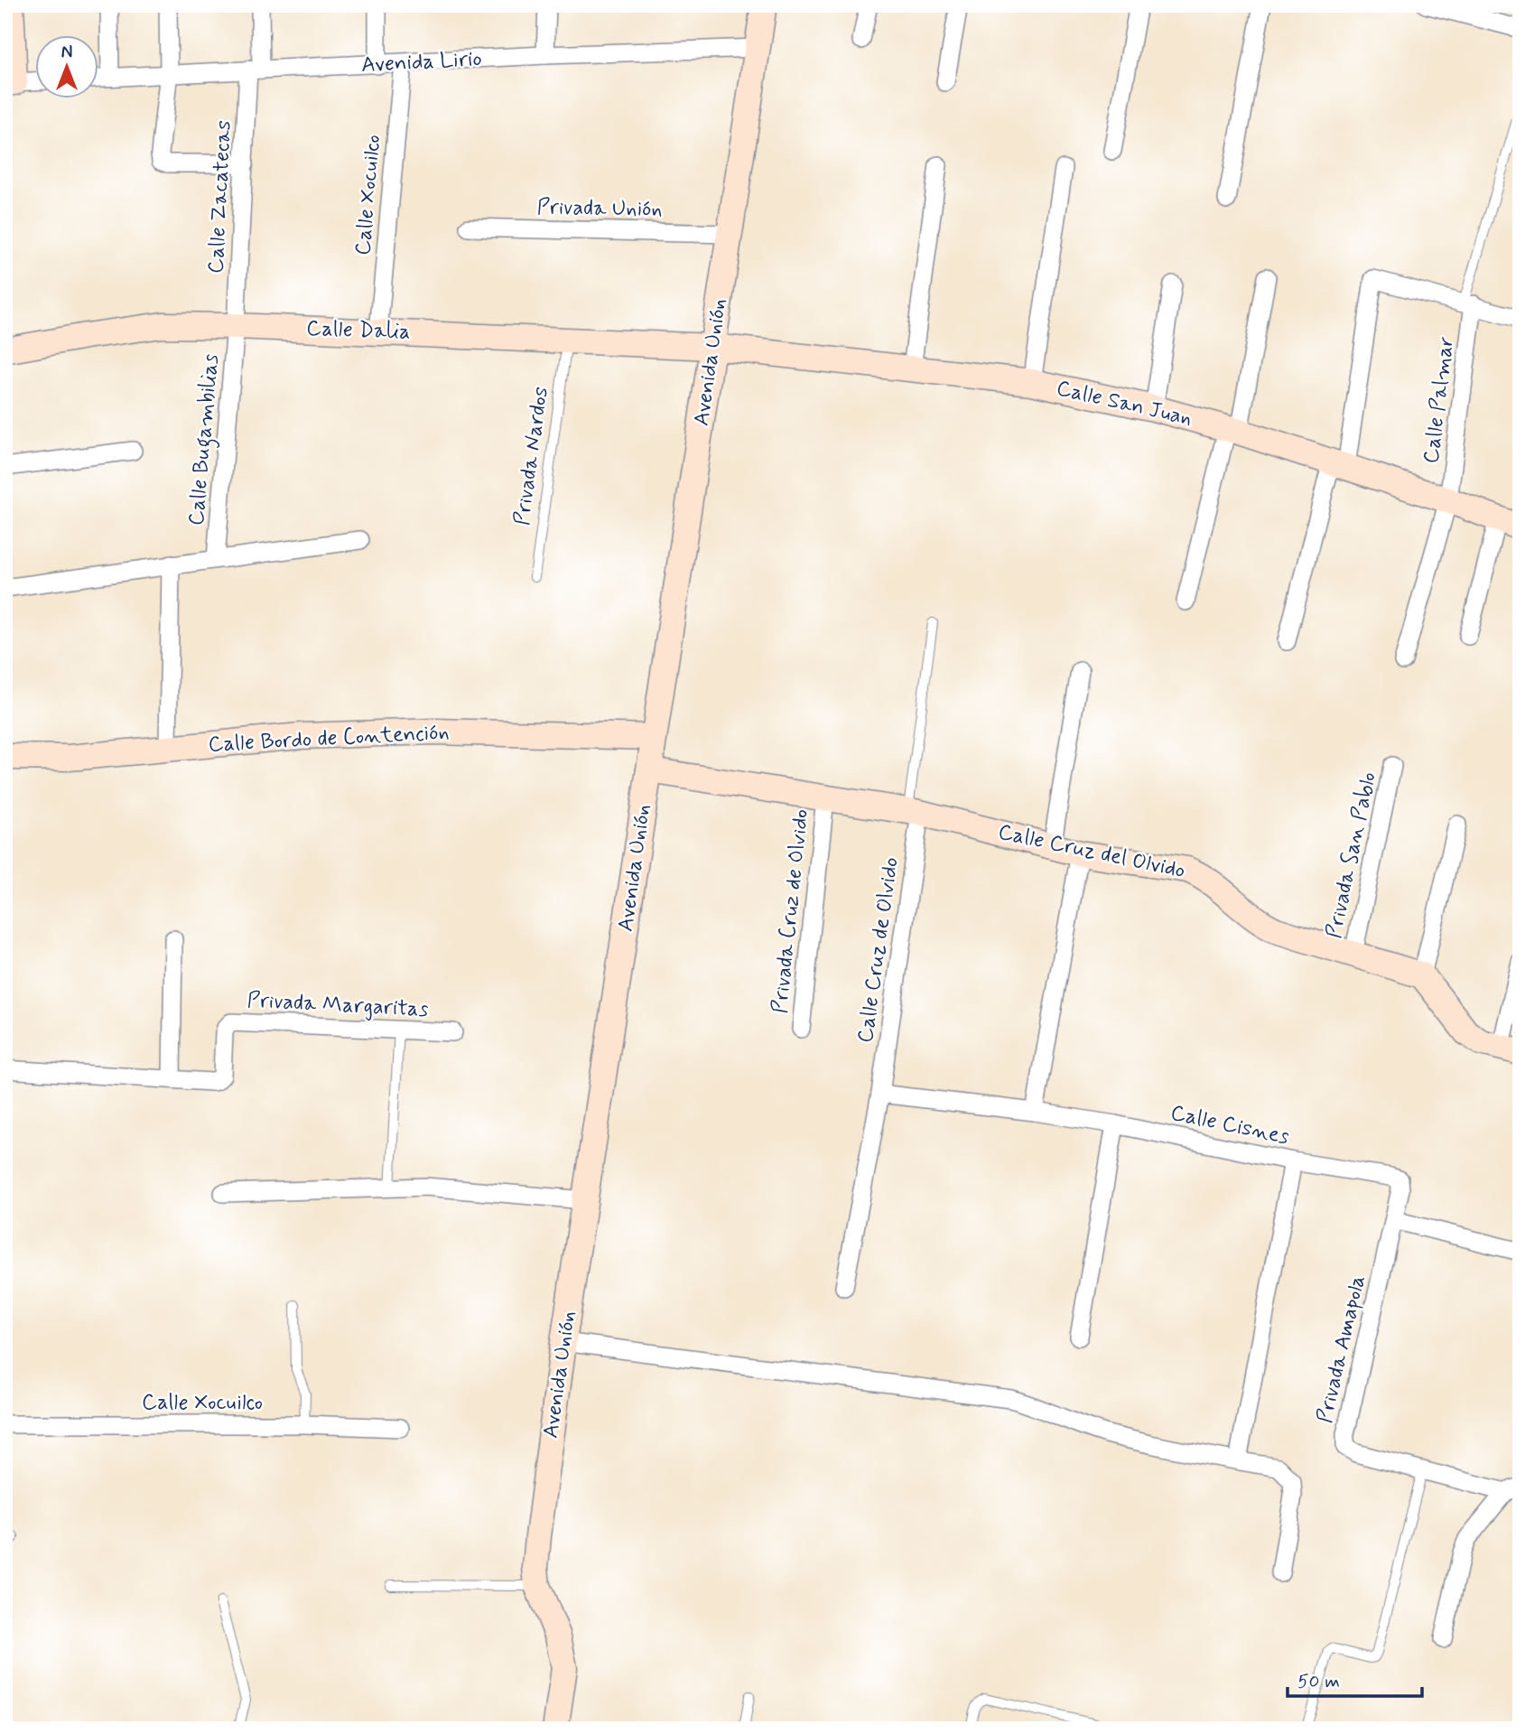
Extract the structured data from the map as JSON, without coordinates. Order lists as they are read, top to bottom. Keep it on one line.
{"streets":{"street":["Avenida Lirio","Calle Xocuilco","Calle Zacatecas","Privada Unión","Calle Dalia","Avenida Unión","Calle Palmar","Calle San Juan","Calle Bugambilias","Calle Bordo de Contención","Calle Cruz del Olvido","Privada San Pablo","Privada Cruz de Olvido","Calle Cruz de Olvido","Privada Margaritas","Calle Cisnes","Privada Amapola"],"lane":["Privada Nardos"]},"crossings":[["Avenida Lirio","Calle Xocuilco"],["Avenida Lirio","Calle Zacatecas"],["Avenida Lirio","Avenida Unión"],["Calle Xocuilco","Calle Dalia"],["Calle Zacatecas","Calle Dalia"],["Calle Zacatecas","Calle Bugambilias"],["Privada Unión","Avenida Unión"],["Calle Dalia","Avenida Unión"],["Calle Dalia","Calle San Juan"],["Calle Dalia","Calle Bugambilias"],["Calle Dalia","Privada Nardos"],["Avenida Unión","Calle San Juan"],["Avenida Unión","Calle Bordo de Contención"],["Avenida Unión","Calle Cruz del Olvido"],["Calle Palmar","Calle San Juan"],["Calle Cruz del Olvido","Privada San Pablo"],["Calle Cruz del Olvido","Privada Cruz de Olvido"],["Calle Cruz del Olvido","Calle Cruz de Olvido"],["Calle Cruz de Olvido","Calle Cisnes"],["Calle Cisnes","Privada Amapola"]],"scale_bar":"50 m","north":"top"}
